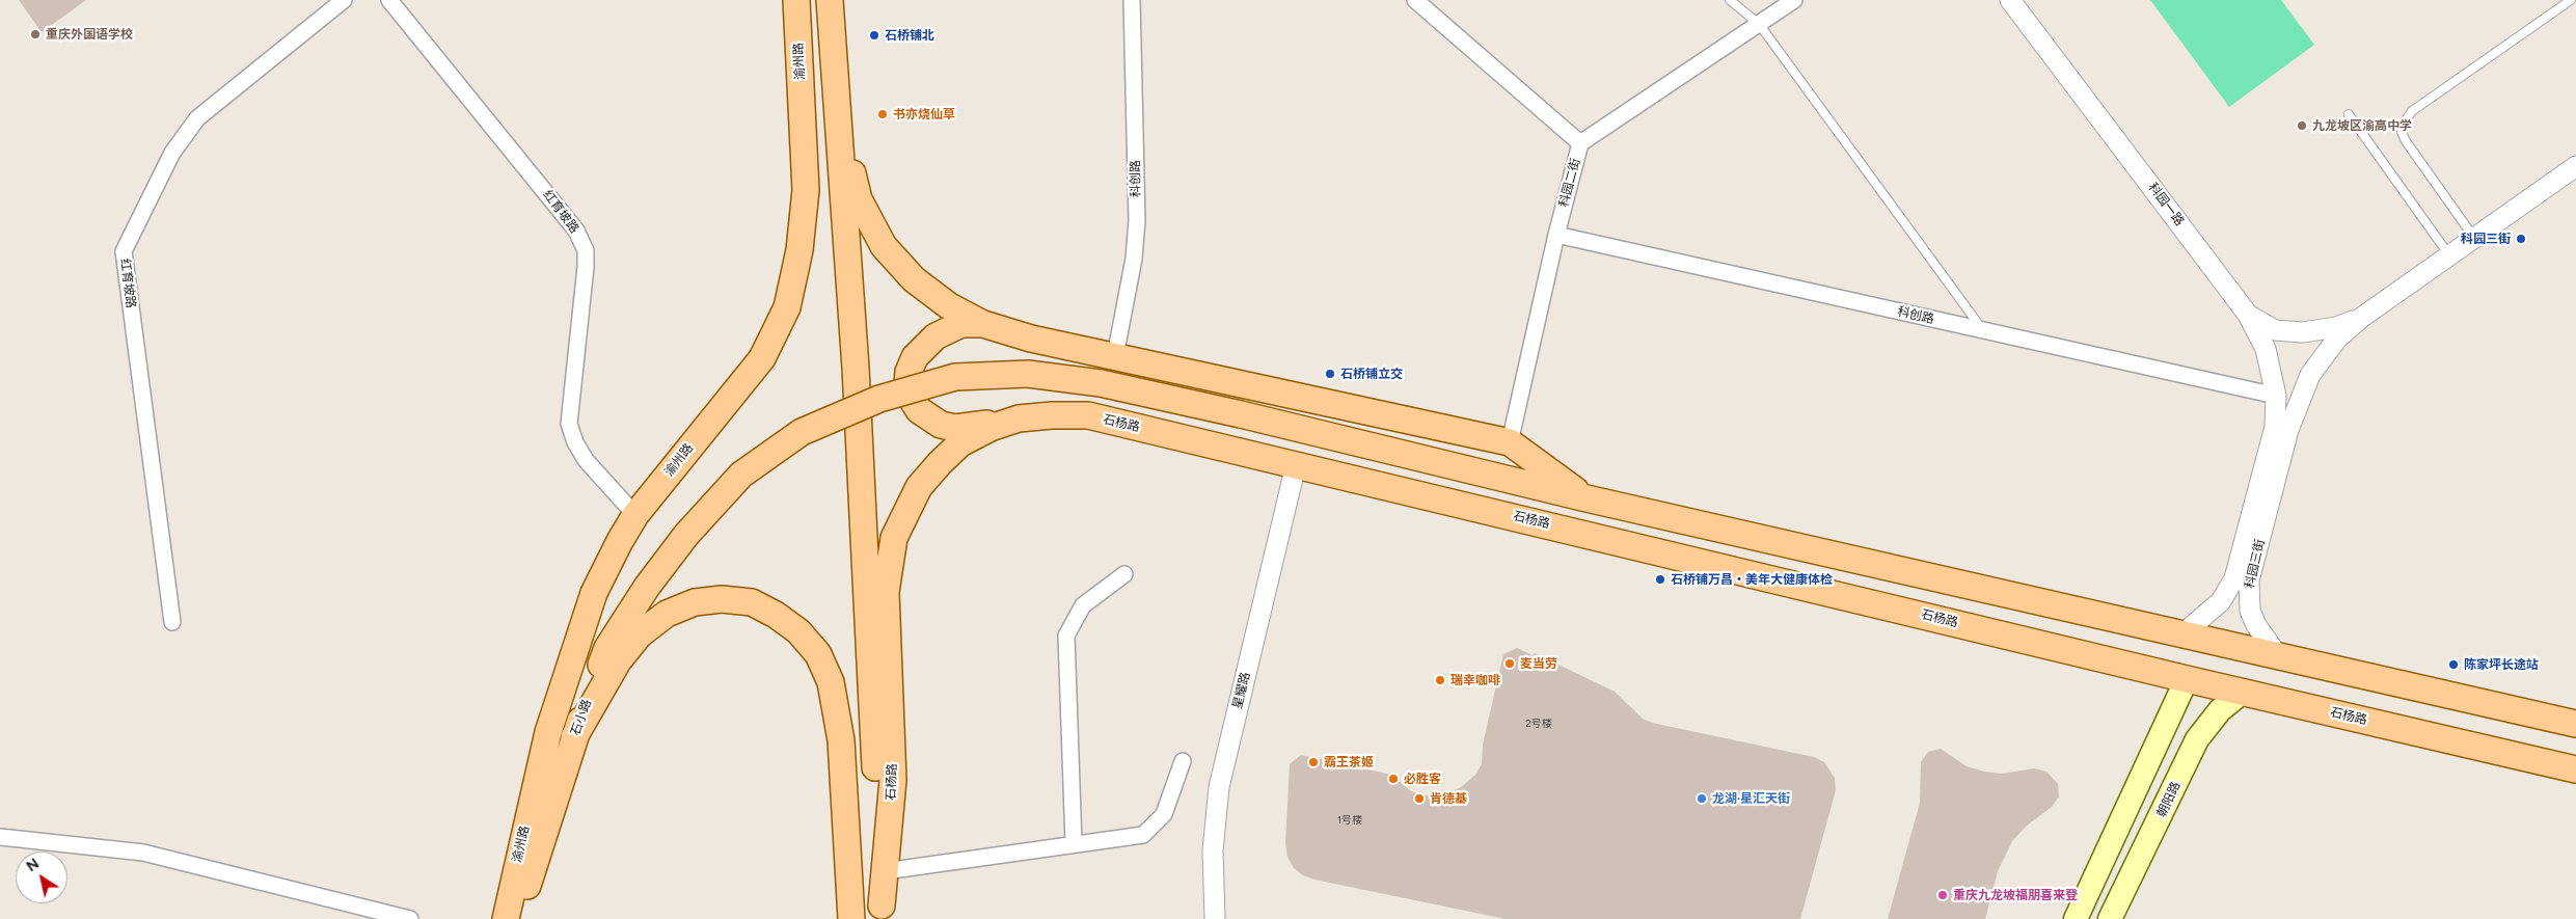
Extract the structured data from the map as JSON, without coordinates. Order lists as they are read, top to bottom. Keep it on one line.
{"streets":{"main road":["渝州路","石杨路","石小路","朝阳路"],"street":["科创路","科园二街","科园一路","红育坡路","科园三街","星耀路"]},"crossings":[["渝州路","红育坡路"],["科创路","科园二街"],["科创路","科园三街"],["科园一路","科园三街"],["石杨路","星耀路"],["石杨路","朝阳路"]],"places":["重庆外国语学校","石桥铺北","书亦烧仙草","九龙坡区渝高中学","科园三街","石桥铺立交","石桥铺万昌‧美年大健康体检","麦当劳","陈家坪长途站","瑞幸咖啡","霸王茶姬","必胜客","肯德基","龙湖·星汇天街","重庆九龙坡福朋喜来登"],"house_numbers":["2号楼","1号楼"],"north":"top left"}
